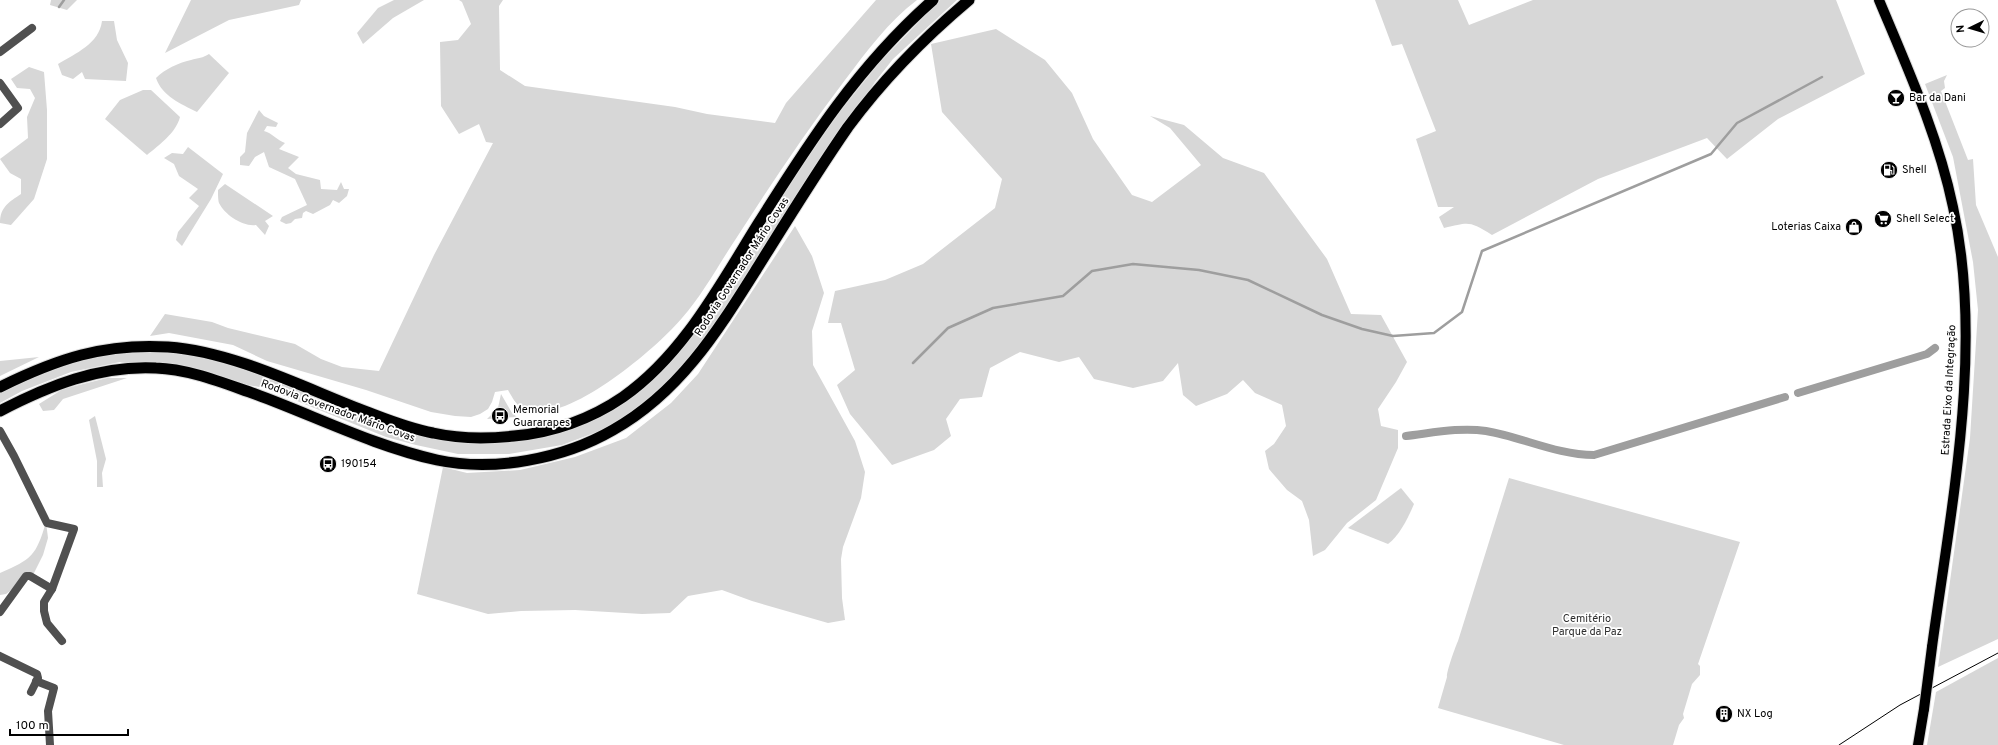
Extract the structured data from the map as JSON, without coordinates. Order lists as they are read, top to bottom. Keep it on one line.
{"streets":{"highway":["Rodovia Governador Mário Covas"],"main road":["Estrada Eixo da Integração"]},"parks":["Cemitério Parque da Paz"],"places":{"bar":["Bar da Dani"],"fuel station":["Shell"],"supermarket":["Shell Select"],"shop":["Loterias Caixa"],"bus stop":["Memorial Guararapes","190154"],"building":["NX Log"]},"scale_bar":"100 m","north":"left"}
